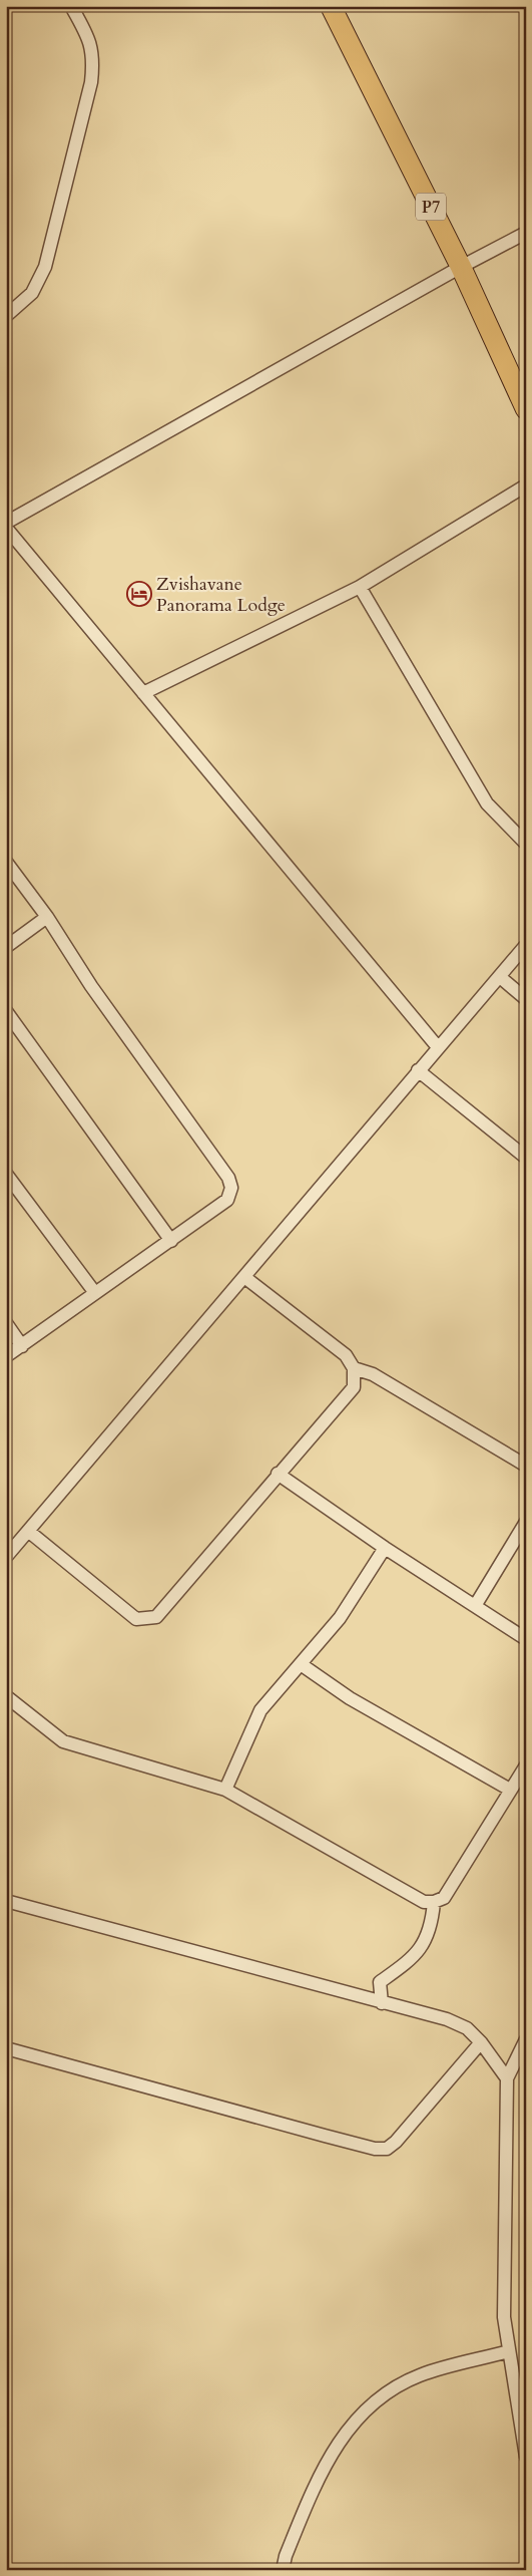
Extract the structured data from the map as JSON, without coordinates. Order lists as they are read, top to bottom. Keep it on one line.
{"streets":{"highway":["P7"]},"places":{"hotel":["Zvishavane Panorama Lodge"]}}
